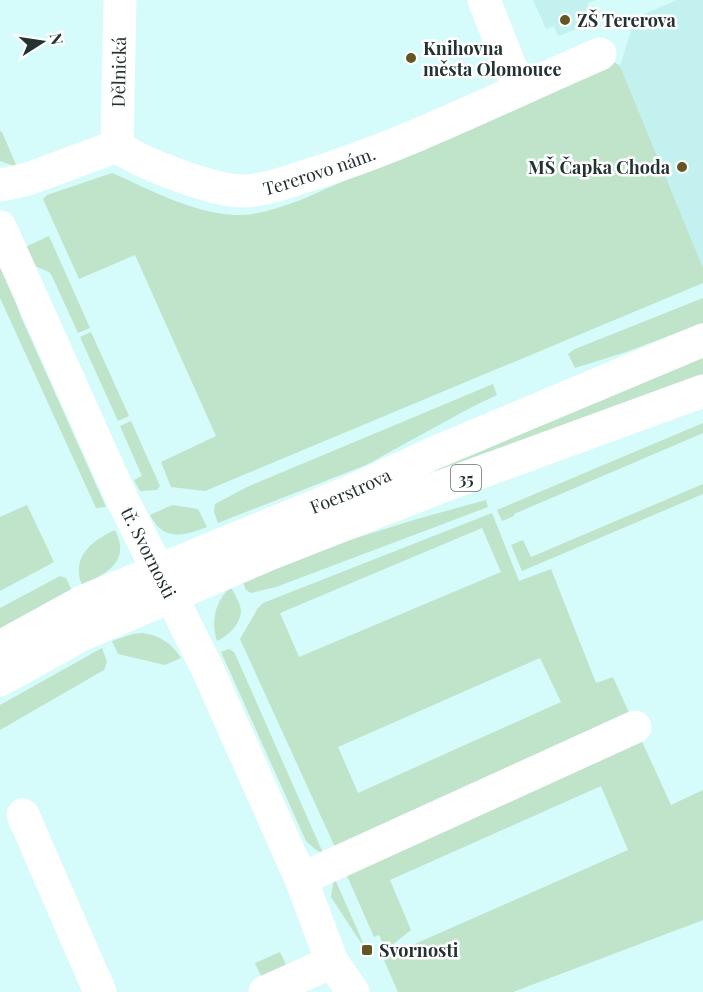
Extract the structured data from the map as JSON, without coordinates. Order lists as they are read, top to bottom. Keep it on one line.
{"streets":{"street":["Dělnická","Tererovo nám.","35","Foerstrova","tř. Svornosti"]},"crossings":[["Dělnická","Tererovo nám."],["Foerstrova","tř. Svornosti"]],"places":{"other":["ZŠ Tererova","Knihovna města Olomouce","MŠ Čapka Choda"],"transit":["Svornosti"]},"north":"right"}
